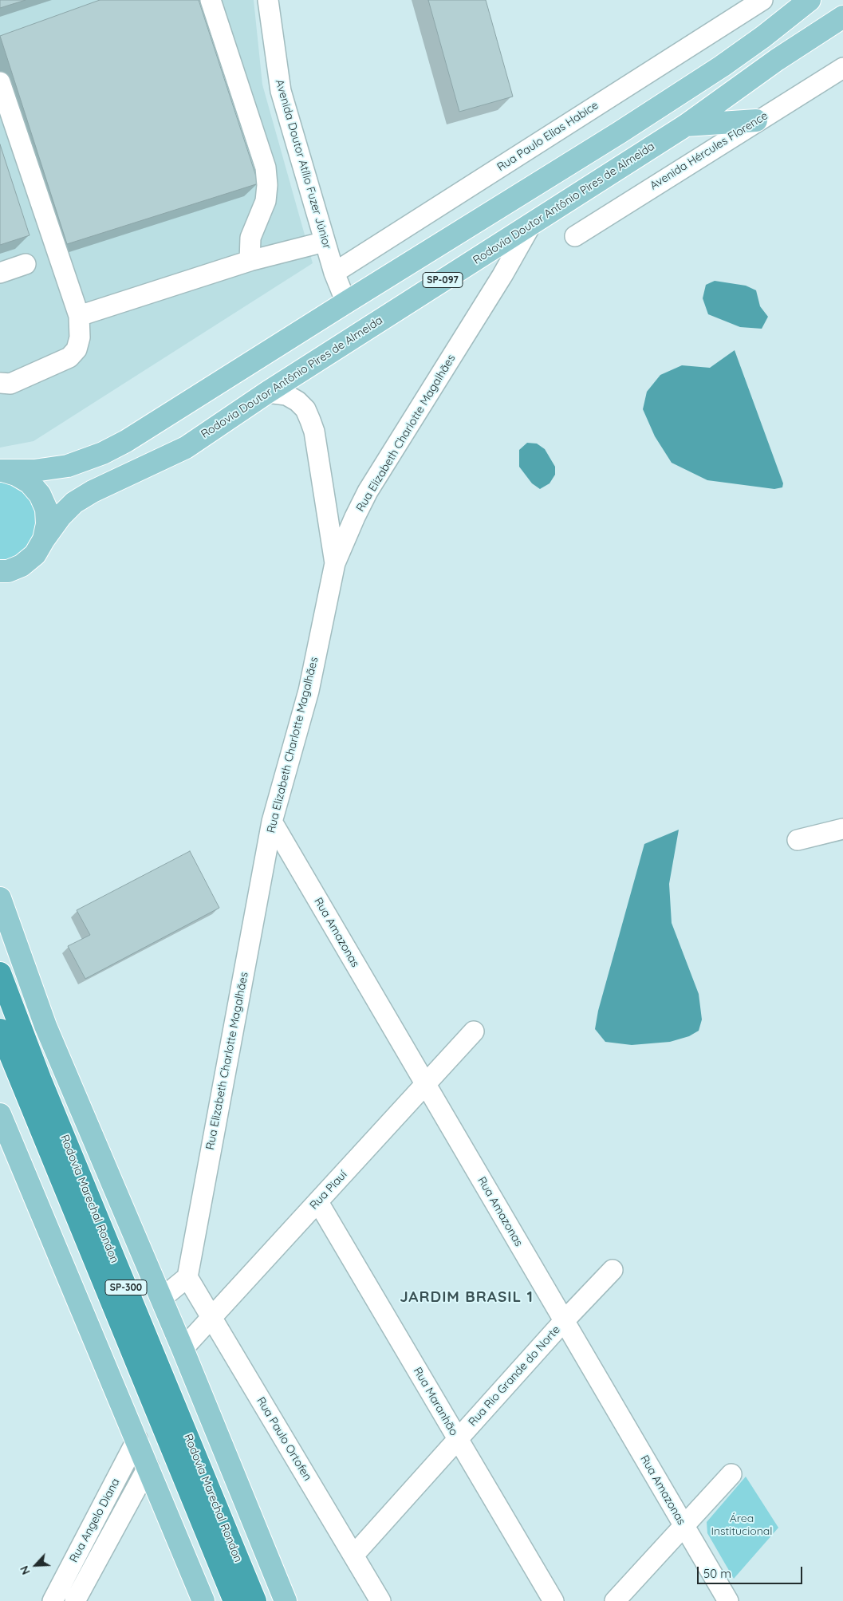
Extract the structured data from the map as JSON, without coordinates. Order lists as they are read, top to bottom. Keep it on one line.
{"streets":{"highway":["Rodovia Marechal Rondon","SP-300"],"main road":["Rodovia Doutor Antônio Pires de Almeida","SP-097"],"street":["Rua Paulo Elias Habice","Avenida Hércules Florence","Avenida Doutor Atílio Fuzer Júnior","Rua Elizabeth Charlotte Magalhães","Rua Amazonas","Rua Piauí","Rua Rio Grande do Norte","Rua Maranhão","Rua Paulo Ortofen","Rua Angelo Diana"]},"crossings":[["Rua Paulo Elias Habice","Avenida Doutor Atílio Fuzer Júnior"],["Avenida Doutor Atílio Fuzer Júnior","SP-097"],["Rodovia Doutor Antônio Pires de Almeida","Rua Elizabeth Charlotte Magalhães"],["Rua Elizabeth Charlotte Magalhães","Rua Amazonas"],["Rua Elizabeth Charlotte Magalhães","Rua Paulo Ortofen"],["Rua Amazonas","Rua Piauí"],["Rua Amazonas","Rua Rio Grande do Norte"],["Rua Piauí","Rua Maranhão"],["Rua Piauí","Rua Paulo Ortofen"],["Rua Rio Grande do Norte","Rua Maranhão"],["Rua Rio Grande do Norte","Rua Paulo Ortofen"]],"districts":["JARDIM BRASIL 1"],"parks":["Área Institucional"],"scale_bar":"50 m","north":"bottom left"}
